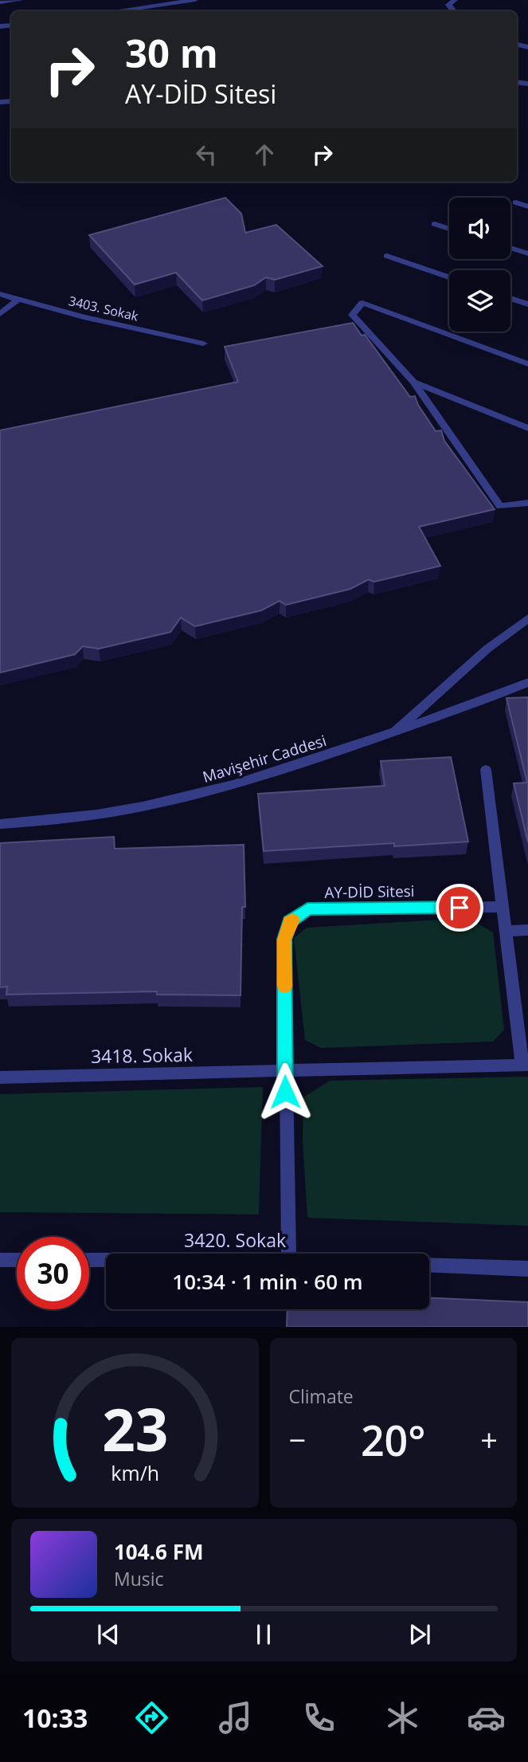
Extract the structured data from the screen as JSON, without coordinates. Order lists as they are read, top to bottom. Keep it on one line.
{"streets":{"street":["3403. Sokak","Mavişehir Caddesi","AY-DİD Sitesi","3418. Sokak","3420. Sokak"]},"crossings":[["AY-DİD Sitesi","3418. Sokak"]],"page":{"turn":["30 m","AY-DİD Sitesi"],"limit":"30","trip":"10:34 · 1 min · 60 m","tile":"Climate","heat":["−","20°","+"],"song":["104.6 FM","Music"],"tabs":"10:33","gauge":["23","km/h"]}}
